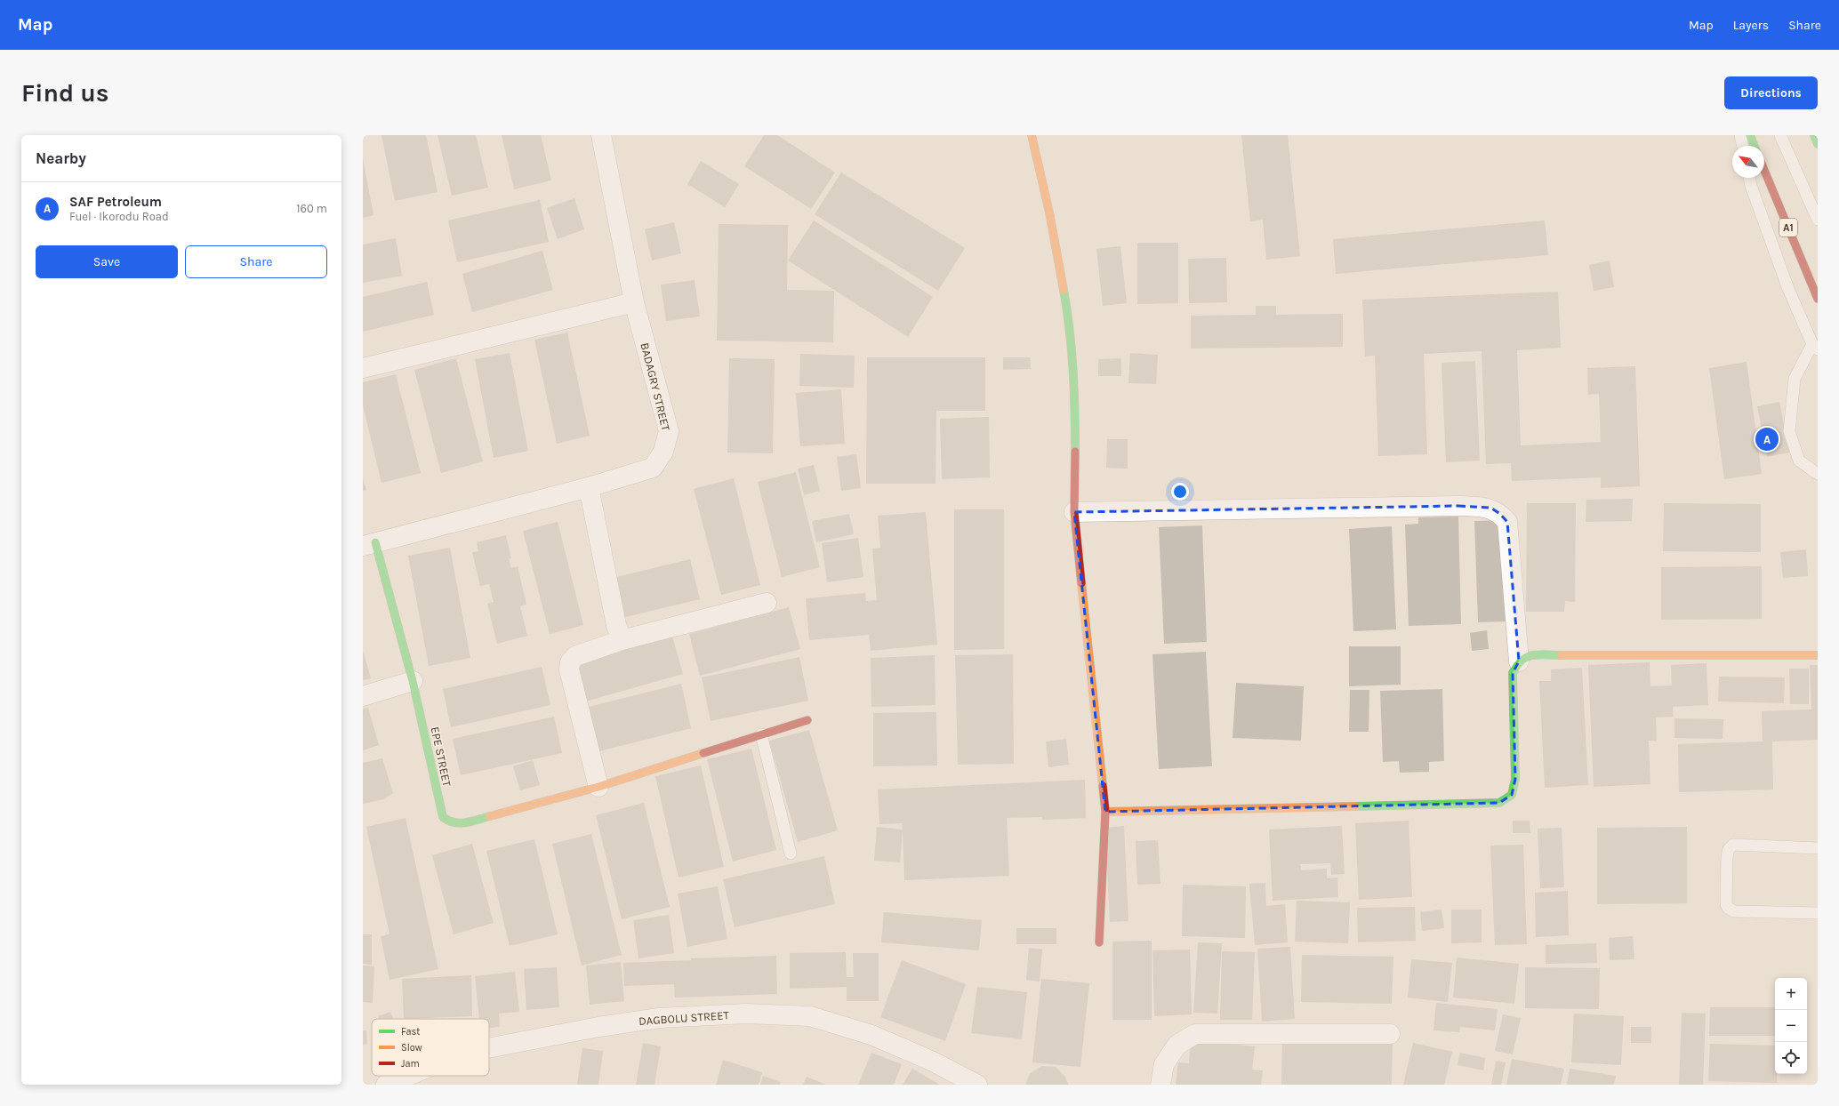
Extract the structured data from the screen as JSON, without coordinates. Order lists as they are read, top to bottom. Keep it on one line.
{"streets":{"main road":["A1","EPE STREET"],"street":["BADAGRY STREET","DAGBOLU STREET"]},"crossings":[["BADAGRY STREET","EPE STREET"]],"legend":["Fast","Slow","Jam"],"north":"top left","page":{"header":"Map","nav":["Map","Layers","Share"],"buttons":["Directions",["Save","Share"]],"title":"Find us","heading":"Nearby","list":[{"mark":"A","name":"SAF Petroleum","note":"Fuel · Ikorodu Road","value":"160 m"}],"pins":"A","map_buttons":["+","−"]}}
